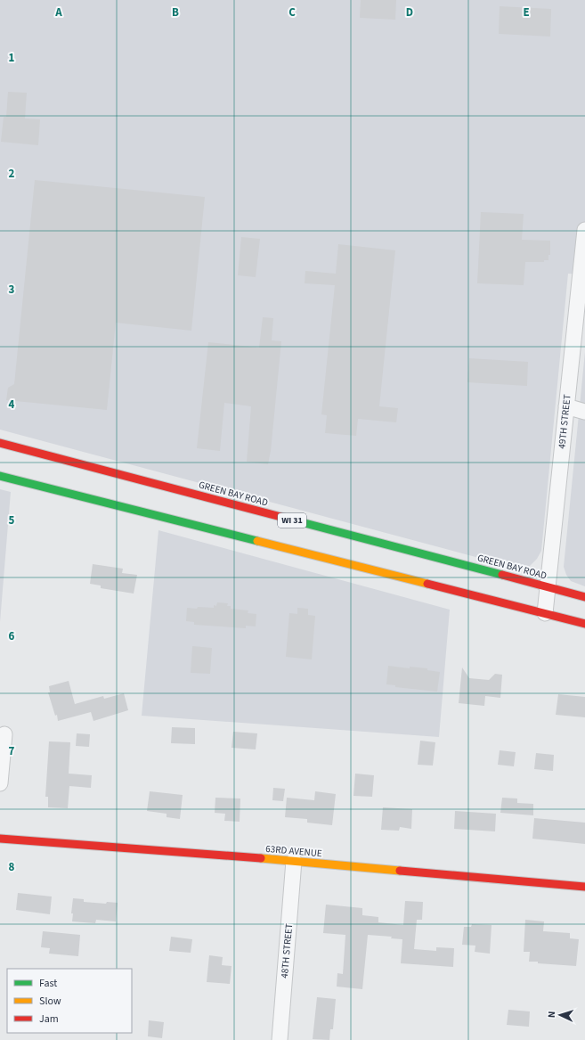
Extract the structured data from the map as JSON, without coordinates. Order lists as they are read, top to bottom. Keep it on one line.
{"streets":{"main road":["GREEN BAY ROAD","WI 31","63RD AVENUE"],"street":["49TH STREET","48TH STREET"]},"crossings":[["49TH STREET","GREEN BAY ROAD"],["63RD AVENUE","48TH STREET"]],"legend":["Fast","Slow","Jam"],"north":"left","grid":{"columns":["A","B","C","D","E"],"rows":["1","2","3","4","5","6","7","8"]}}
